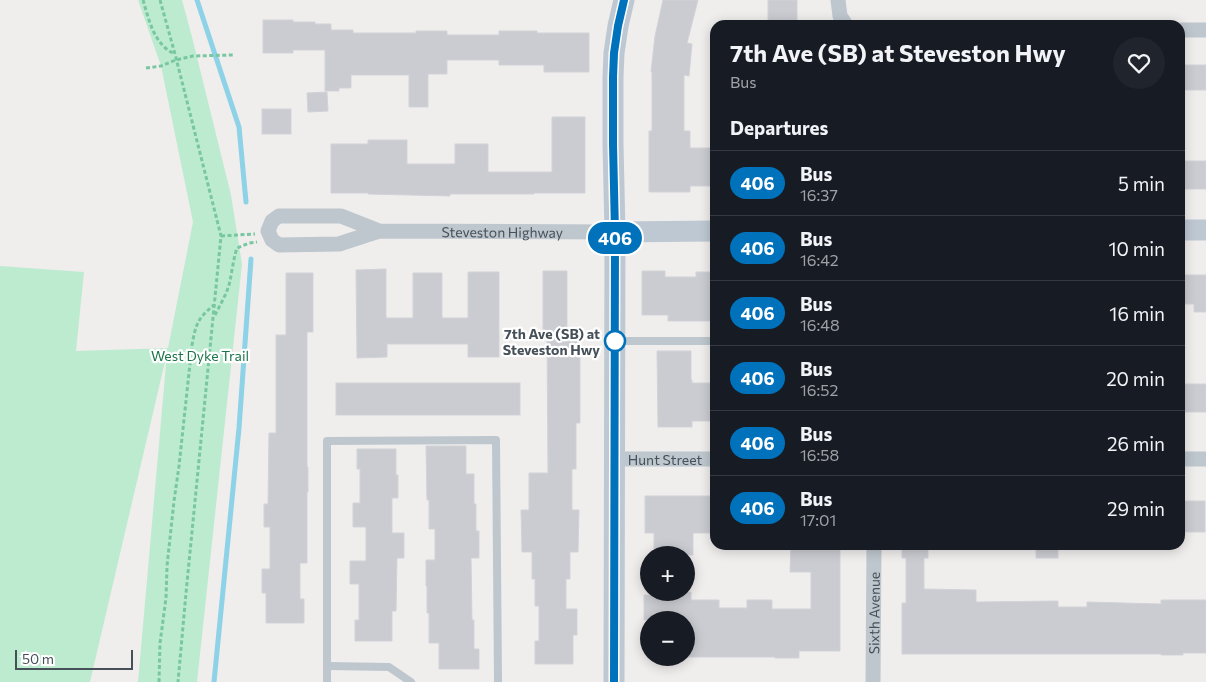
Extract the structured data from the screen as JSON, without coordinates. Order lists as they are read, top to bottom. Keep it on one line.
{"streets":{"street":["Steveston Highway","Hunt Street","Sixth Avenue"]},"parks":["West Dyke Trail"],"places":["7th Ave (SB) at Steveston Hwy"],"lines":["bus line 406"],"scale_bar":"50 m","page":{"on_map":"406","heading":[["7th Ave (SB) at Steveston Hwy","Bus"],"Departures"],"list":[{"mark":"406","name":"Bus","note":"16:37","value":"5 min"},{"mark":"406","name":"Bus","note":"16:42","value":"10 min"},{"mark":"406","name":"Bus","note":"16:48","value":"16 min"},{"mark":"406","name":"Bus","note":"16:52","value":"20 min"},{"mark":"406","name":"Bus","note":"16:58","value":"26 min"},{"mark":"406","name":"Bus","note":"17:01","value":"29 min"}],"map_buttons":["+","−"],"scale":"50 m"}}
